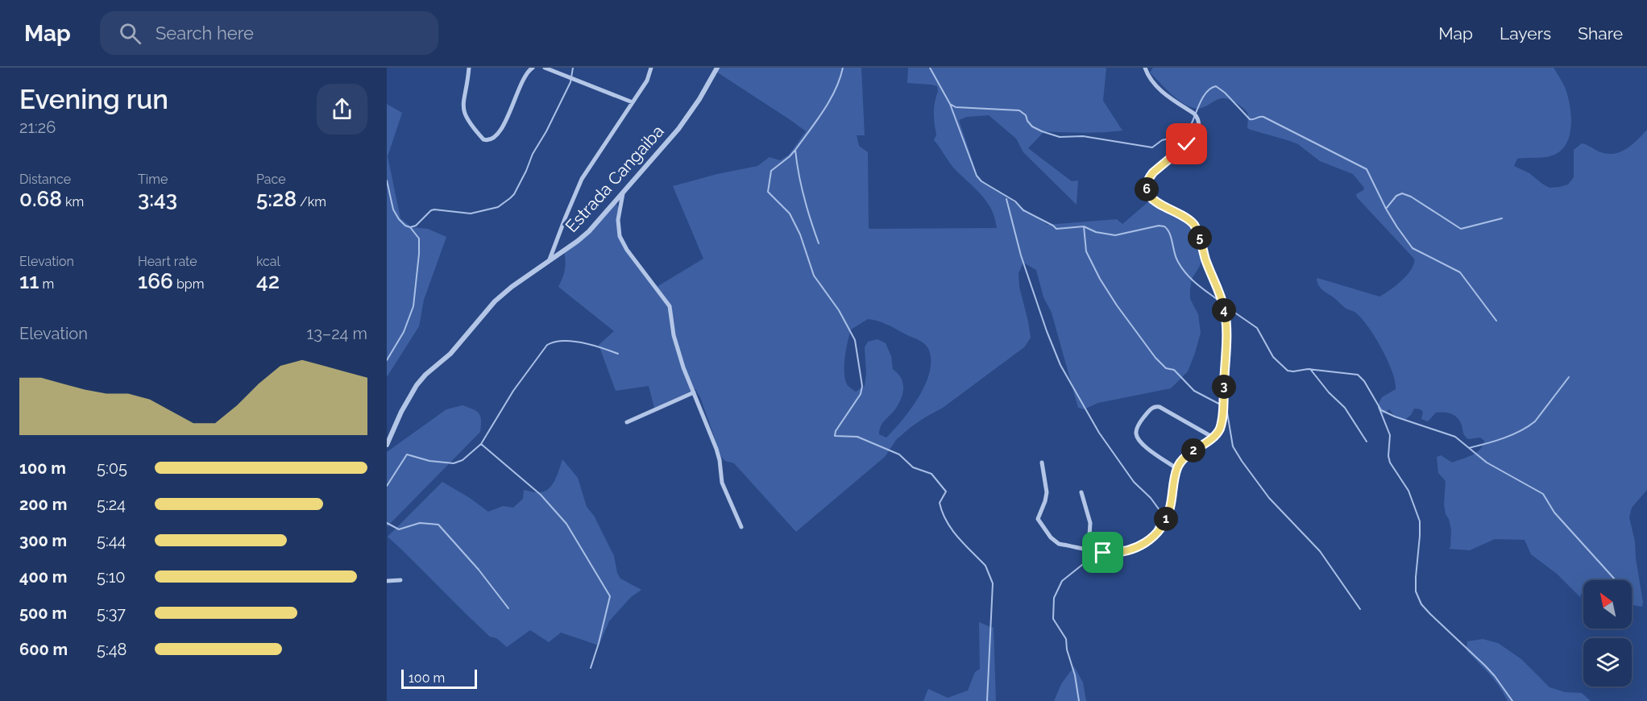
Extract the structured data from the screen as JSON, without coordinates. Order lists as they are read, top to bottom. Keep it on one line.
{"streets":{"street":["Estrada Cangaiba"]},"scale_bar":"100 m","north":"top left","page":{"header":"Map","search":"Search here","nav":["Map","Layers","Share"],"heading":["Evening run","21:26"],"stats":[["Distance","0.68 km"],["Time","3:43"],["Pace","5:28 /km"],["Elevation","11 m"],["Heart rate","166 bpm"],["kcal","42"]],"pins":["6","5","4","3","2","1"],"chart":["Elevation","13–24 m"],"list":[{"name":"100 m","note":"5:05"},{"name":"200 m","note":"5:24"},{"name":"300 m","note":"5:44"},{"name":"400 m","note":"5:10"},{"name":"500 m","note":"5:37"},{"name":"600 m","note":"5:48"}],"scale":"100 m"}}
